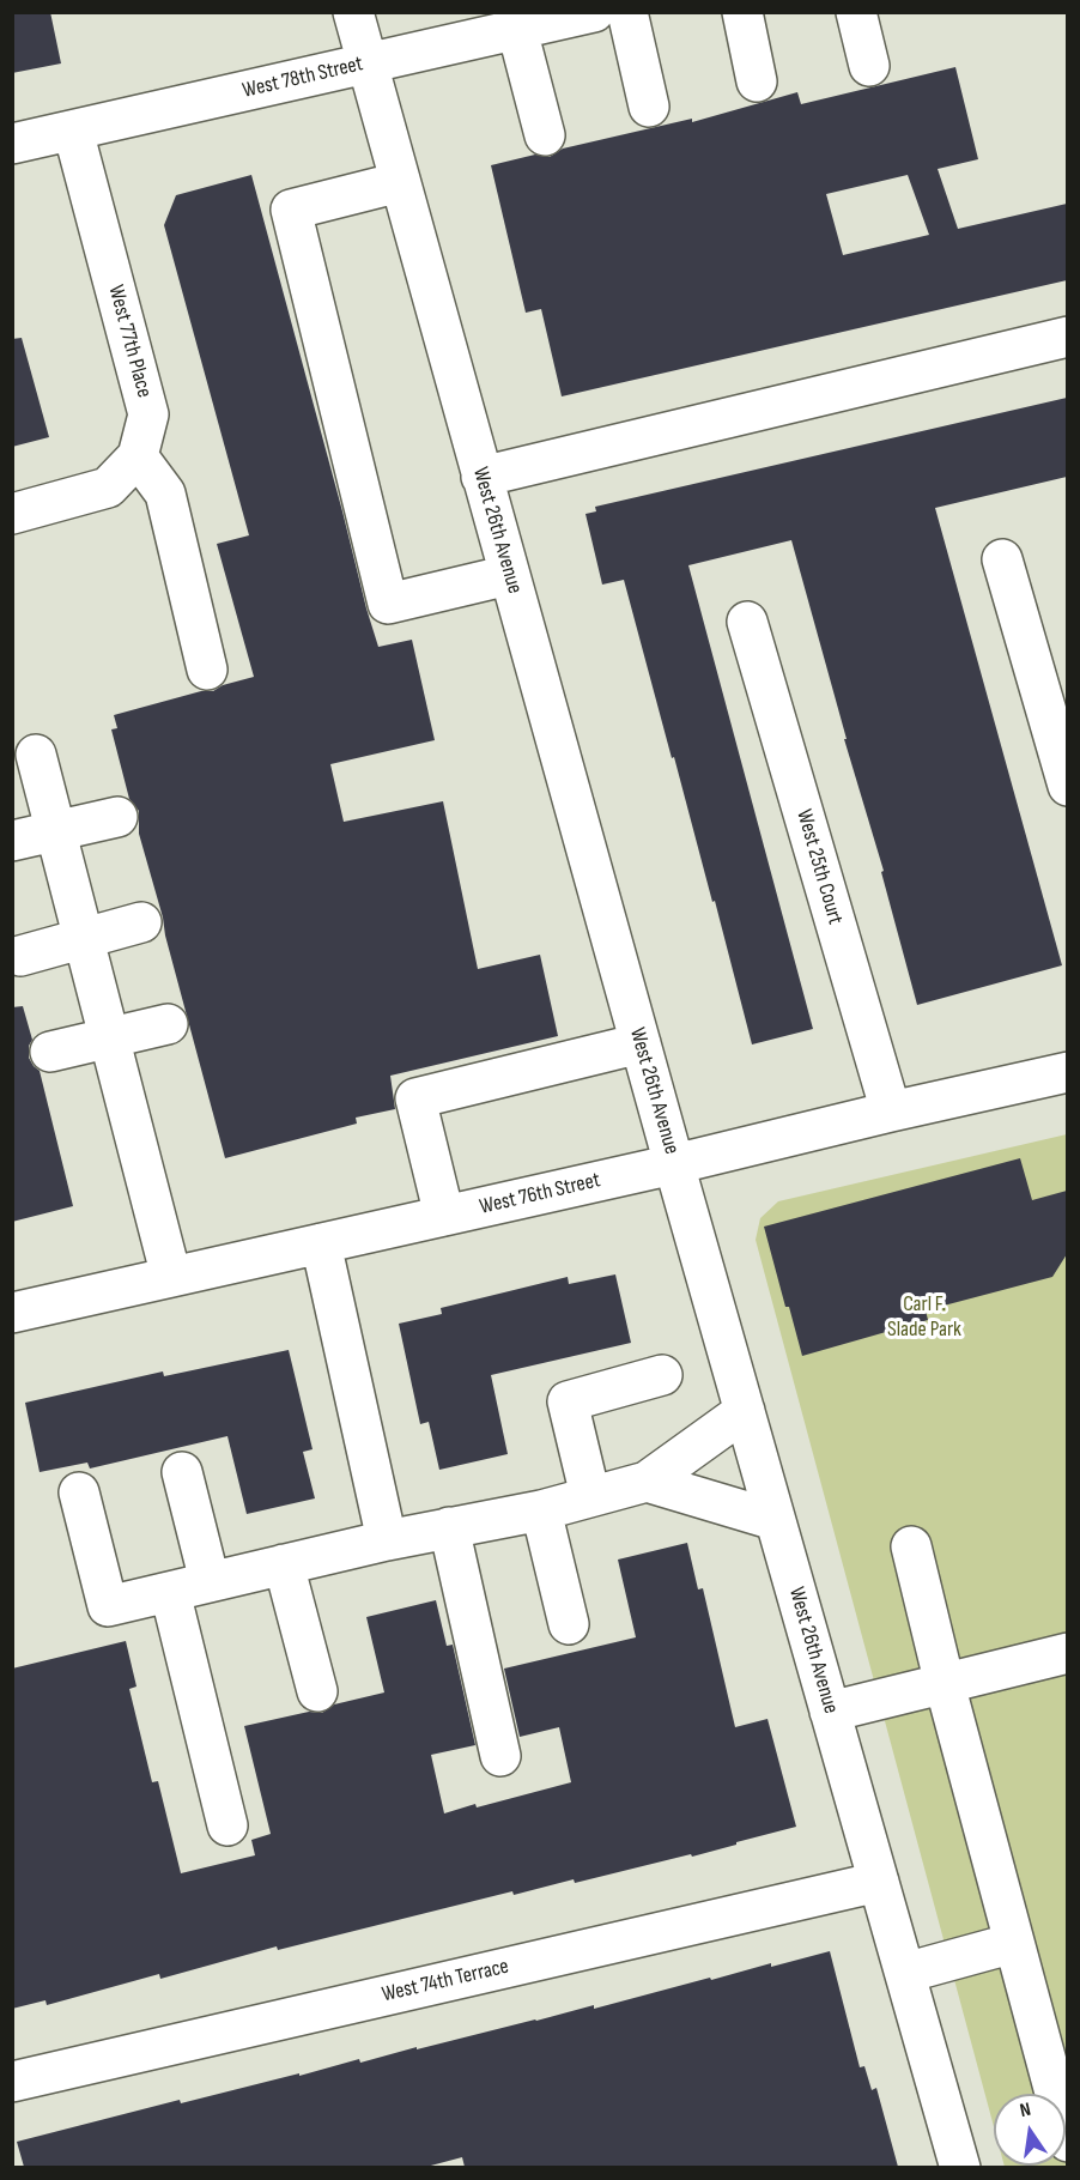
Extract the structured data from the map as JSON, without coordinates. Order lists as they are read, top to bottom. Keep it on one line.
{"streets":{"street":["West 78th Street","West 77th Place","West 26th Avenue","West 25th Court","West 76th Street","West 74th Terrace"]},"crossings":[["West 78th Street","West 77th Place"],["West 78th Street","West 26th Avenue"],["West 26th Avenue","West 76th Street"],["West 26th Avenue","West 74th Terrace"],["West 25th Court","West 76th Street"]],"parks":["Carl F. Slade Park"],"north":"top"}
